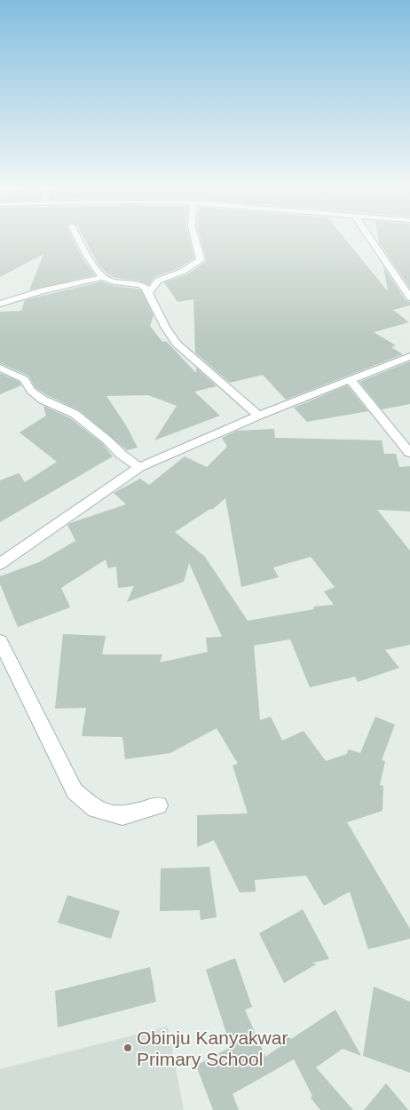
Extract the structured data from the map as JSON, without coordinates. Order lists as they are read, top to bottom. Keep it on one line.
{"places":["Obinju Kanyakwar Primary School"]}
